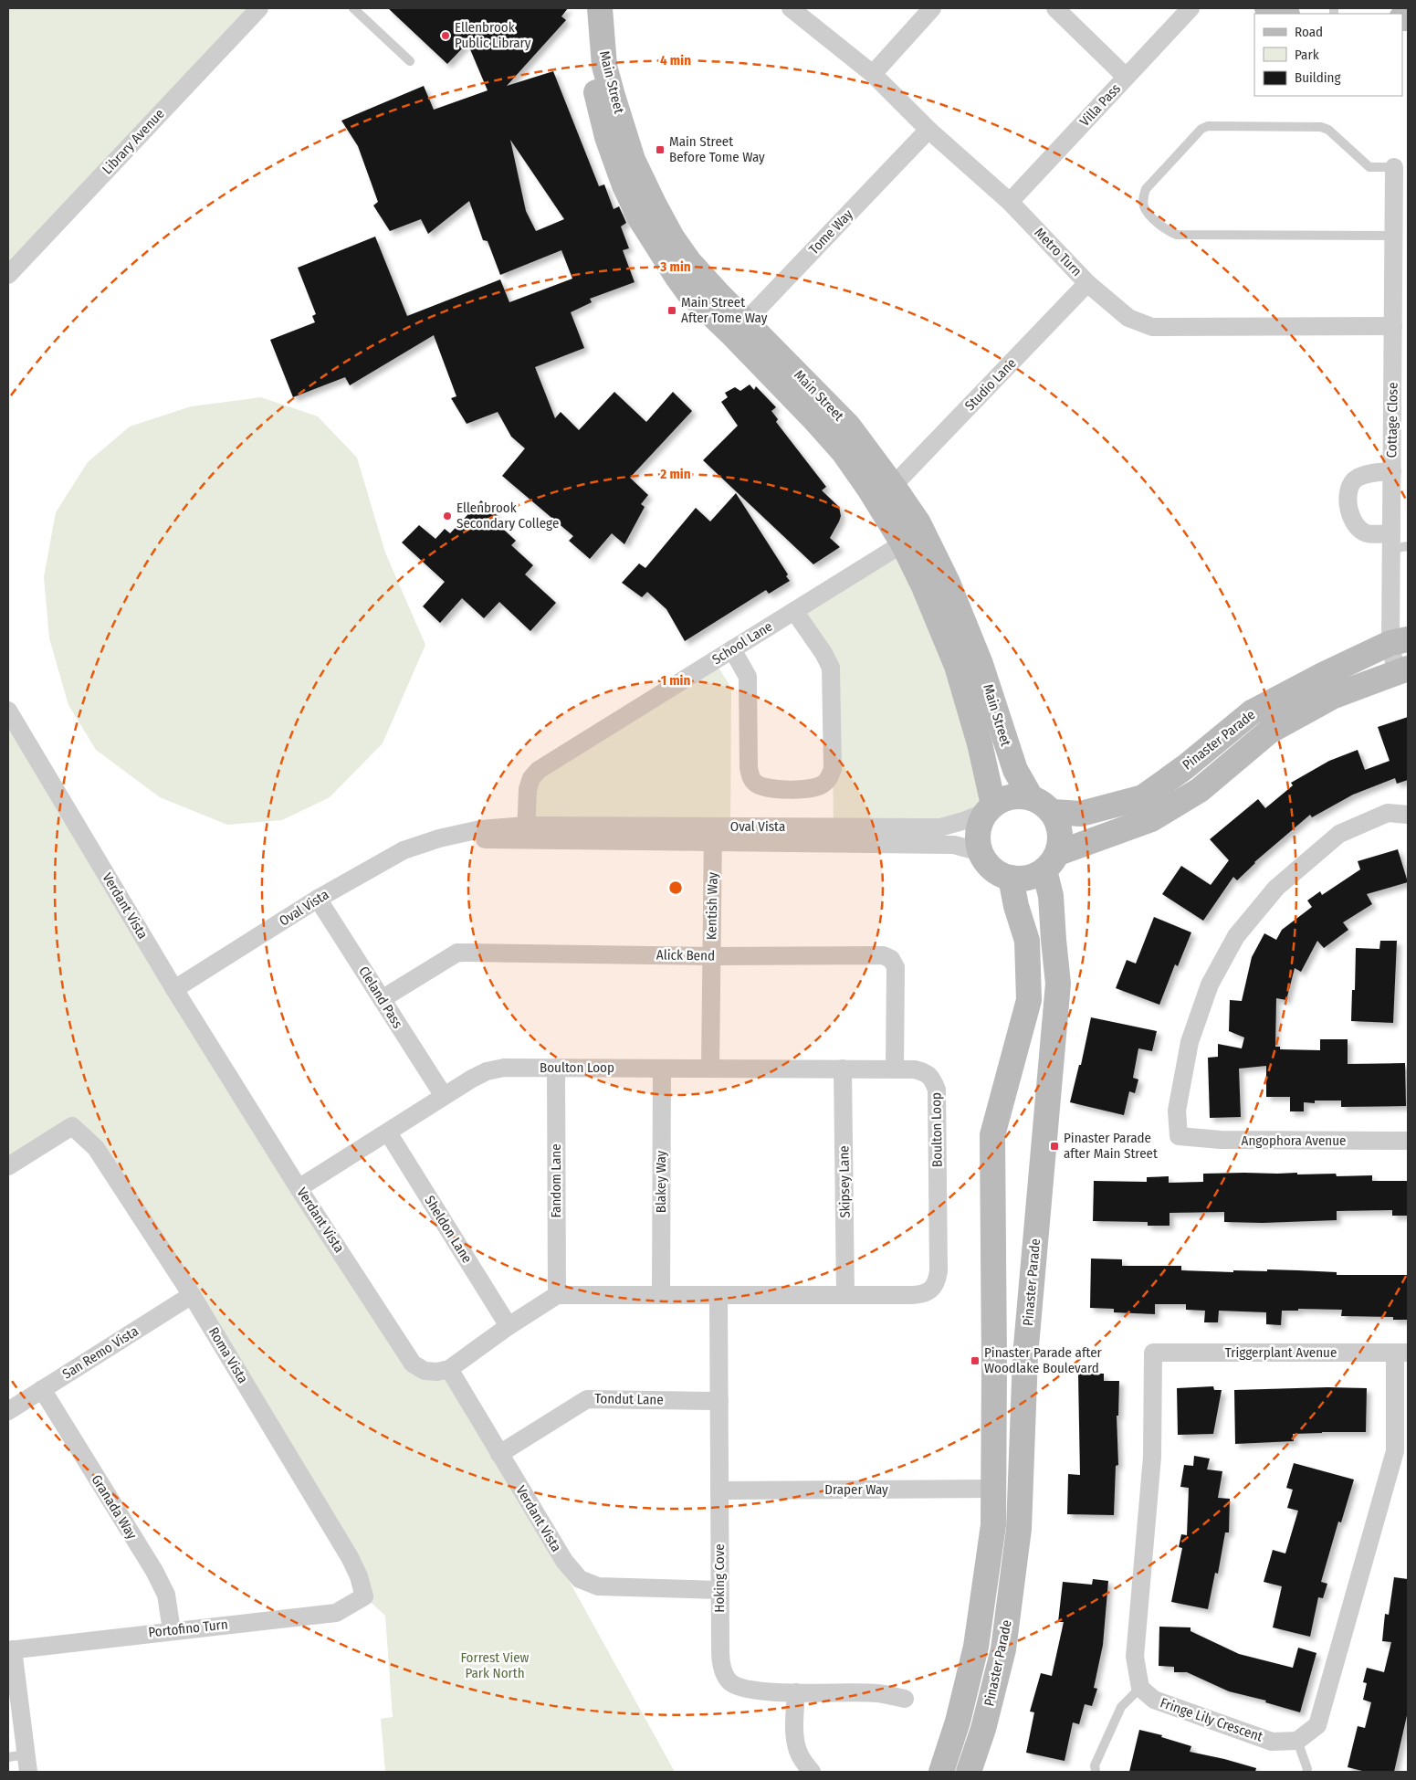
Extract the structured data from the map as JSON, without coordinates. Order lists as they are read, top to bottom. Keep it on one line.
{"streets":{"main road":["Main Street","Pinaster Parade"],"street":["Villa Pass","Library Avenue","Tome Way","Metro Turn","Studio Lane","Cottage Close","School Lane","Oval Vista","Verdant Vista","Kentish Way","Alick Bend","Cleland Pass","Boulton Loop","Angophora Avenue","Fandom Lane","Blakey Way","Skipsey Lane","Sheldon Lane","San Remo Vista","Triggerplant Avenue","Roma Vista","Tondut Lane","Draper Way","Granada Way","Hoking Cove","Portofino Turn","Fringe Lily Crescent"]},"crossings":[["Main Street","Tome Way"],["Main Street","Studio Lane"],["Main Street","School Lane"],["Main Street","Pinaster Parade"],["Main Street","Oval Vista"],["Villa Pass","Metro Turn"],["Tome Way","Metro Turn"],["Metro Turn","Studio Lane"],["Metro Turn","Cottage Close"],["Cottage Close","Pinaster Parade"],["School Lane","Oval Vista"],["Pinaster Parade","Oval Vista"],["Pinaster Parade","Draper Way"],["Oval Vista","Verdant Vista"],["Oval Vista","Kentish Way"],["Oval Vista","Cleland Pass"],["Verdant Vista","Boulton Loop"],["Verdant Vista","Tondut Lane"],["Verdant Vista","Hoking Cove"],["Kentish Way","Alick Bend"],["Kentish Way","Boulton Loop"],["Alick Bend","Cleland Pass"],["Alick Bend","Boulton Loop"],["Cleland Pass","Boulton Loop"],["Boulton Loop","Fandom Lane"],["Boulton Loop","Blakey Way"],["Boulton Loop","Skipsey Lane"],["Boulton Loop","Sheldon Lane"],["Boulton Loop","Hoking Cove"],["San Remo Vista","Roma Vista"],["San Remo Vista","Granada Way"],["Triggerplant Avenue","Fringe Lily Crescent"],["Roma Vista","Portofino Turn"],["Tondut Lane","Hoking Cove"],["Draper Way","Hoking Cove"],["Granada Way","Portofino Turn"]],"parks":["Forrest View Park North"],"places":{"other":["Ellenbrook Public Library","Ellenbrook Secondary College"],"transit":["Main Street Before Tome Way","Main Street After Tome Way","Pinaster Parade after Main Street","Pinaster Parade after Woodlake Boulevard"]},"legend":["Road","Park","Building"],"rings":["4 min","3 min","2 min","1 min"]}
